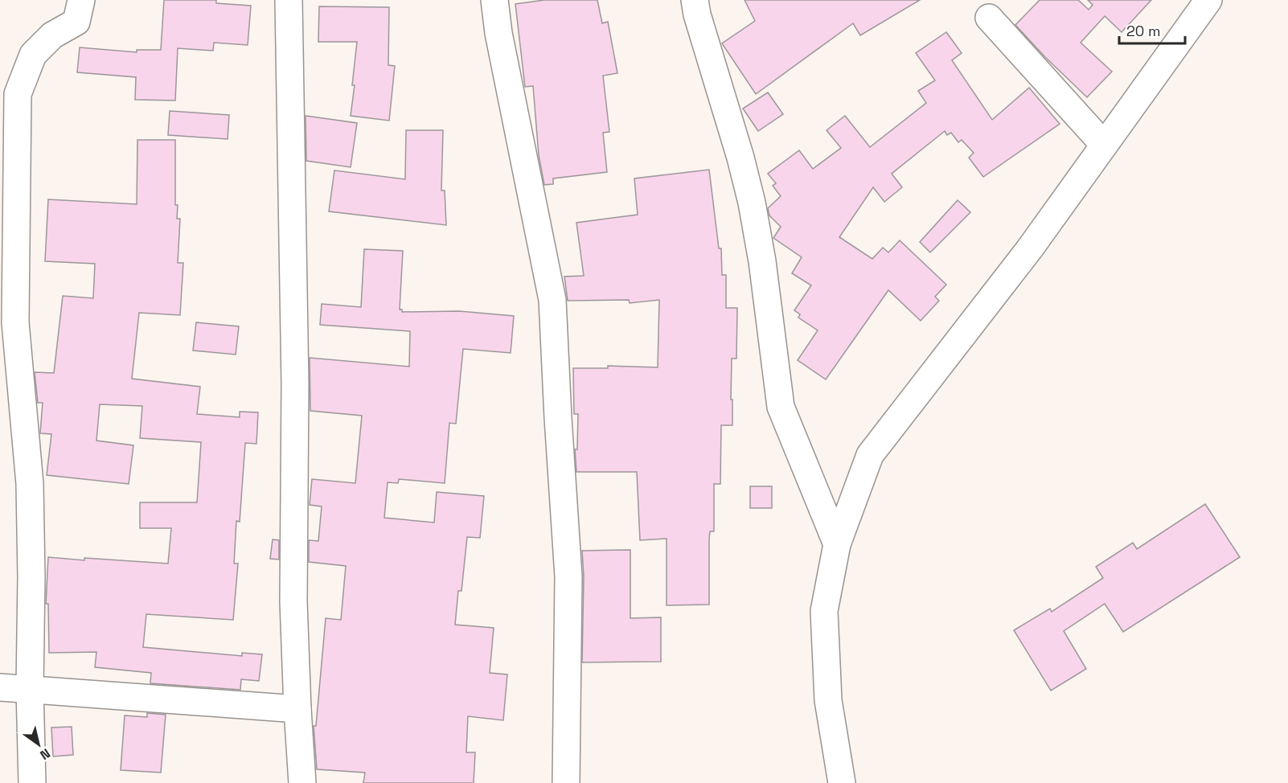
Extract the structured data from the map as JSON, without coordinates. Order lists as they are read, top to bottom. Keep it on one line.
{"scale_bar":"20 m","north":"bottom right"}
